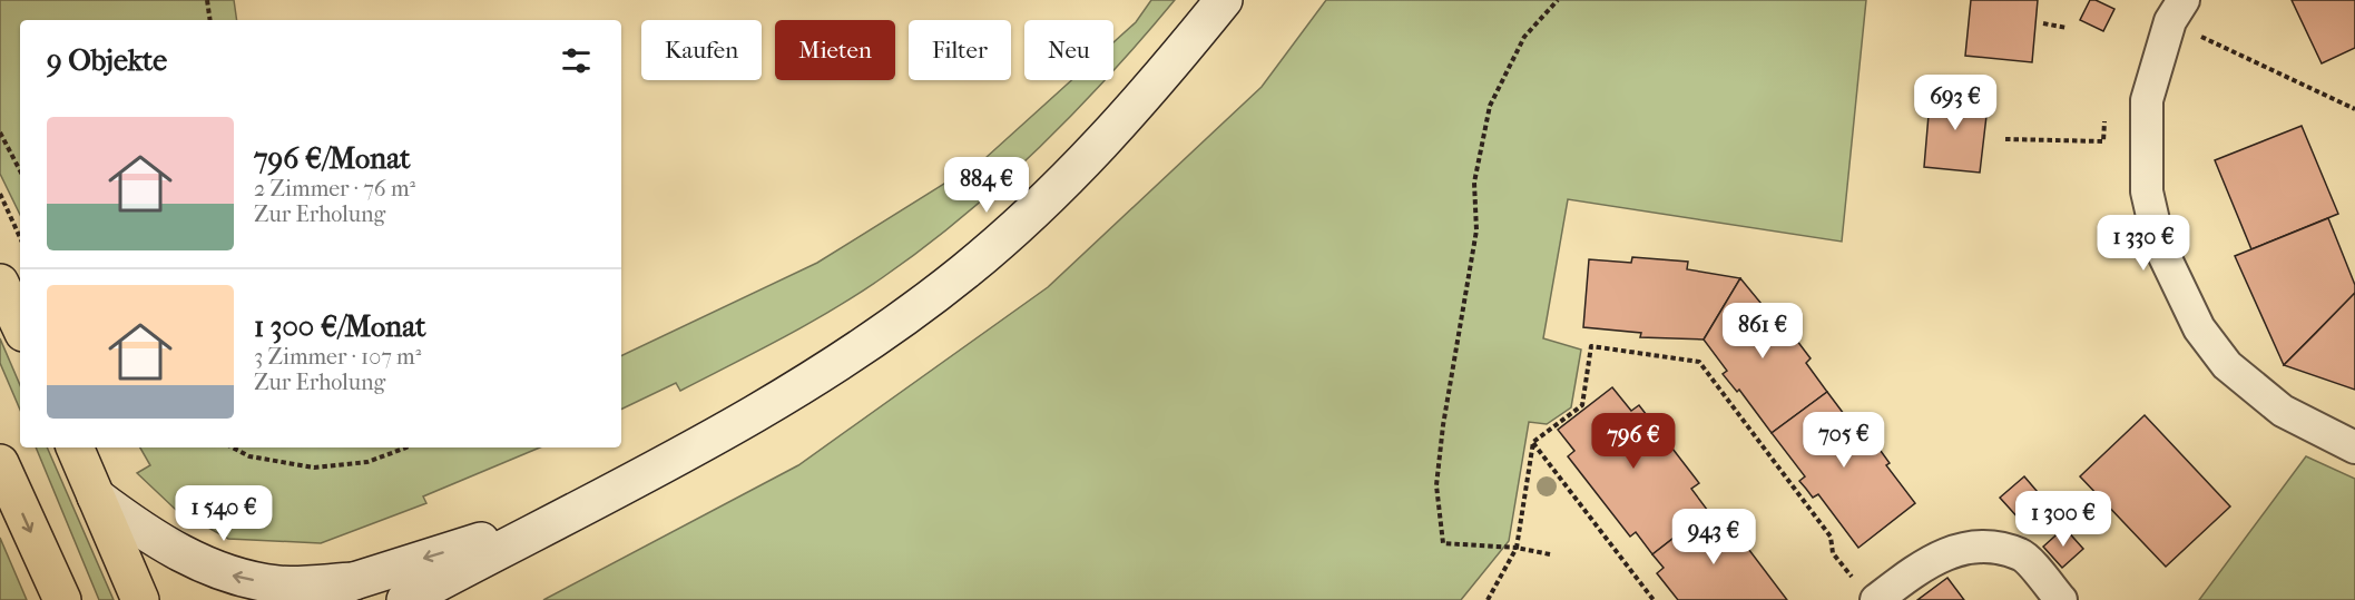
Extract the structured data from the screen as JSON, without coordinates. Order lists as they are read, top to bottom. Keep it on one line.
{"page":{"chip":["Kaufen","Mieten","Filter","Neu"],"heading":"9 Objekte","price":["693 €","884 €","1 330 €","861 €","705 €","796 €","1 540 €","1 300 €","943 €"],"list":[{"name":"796 €/Monat","note":"2 Zimmer · 76 m² · Zur Erholung"},{"name":"1 300 €/Monat","note":"3 Zimmer · 107 m² · Zur Erholung"}]}}
